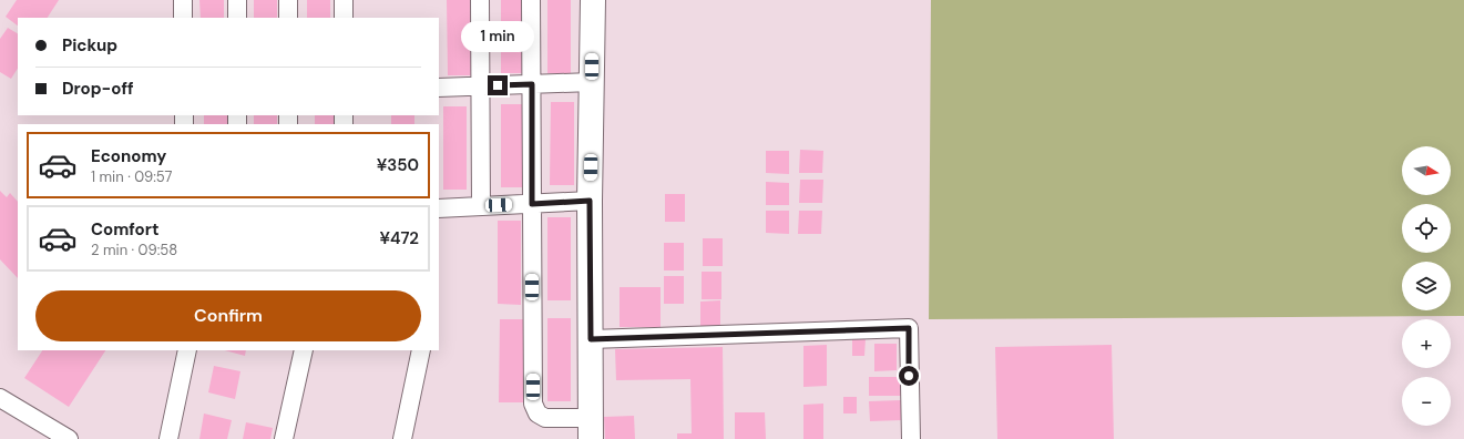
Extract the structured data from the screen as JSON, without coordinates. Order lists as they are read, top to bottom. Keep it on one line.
{"north":"right","page":{"banner":["Pickup","Drop-off"],"bubble":"1 min","list":[{"name":"Economy","note":"1 min · 09:57","value":"¥350"},{"name":"Comfort","note":"2 min · 09:58","value":"¥472"}],"map_buttons":["+","−"],"buttons":"Confirm"}}
